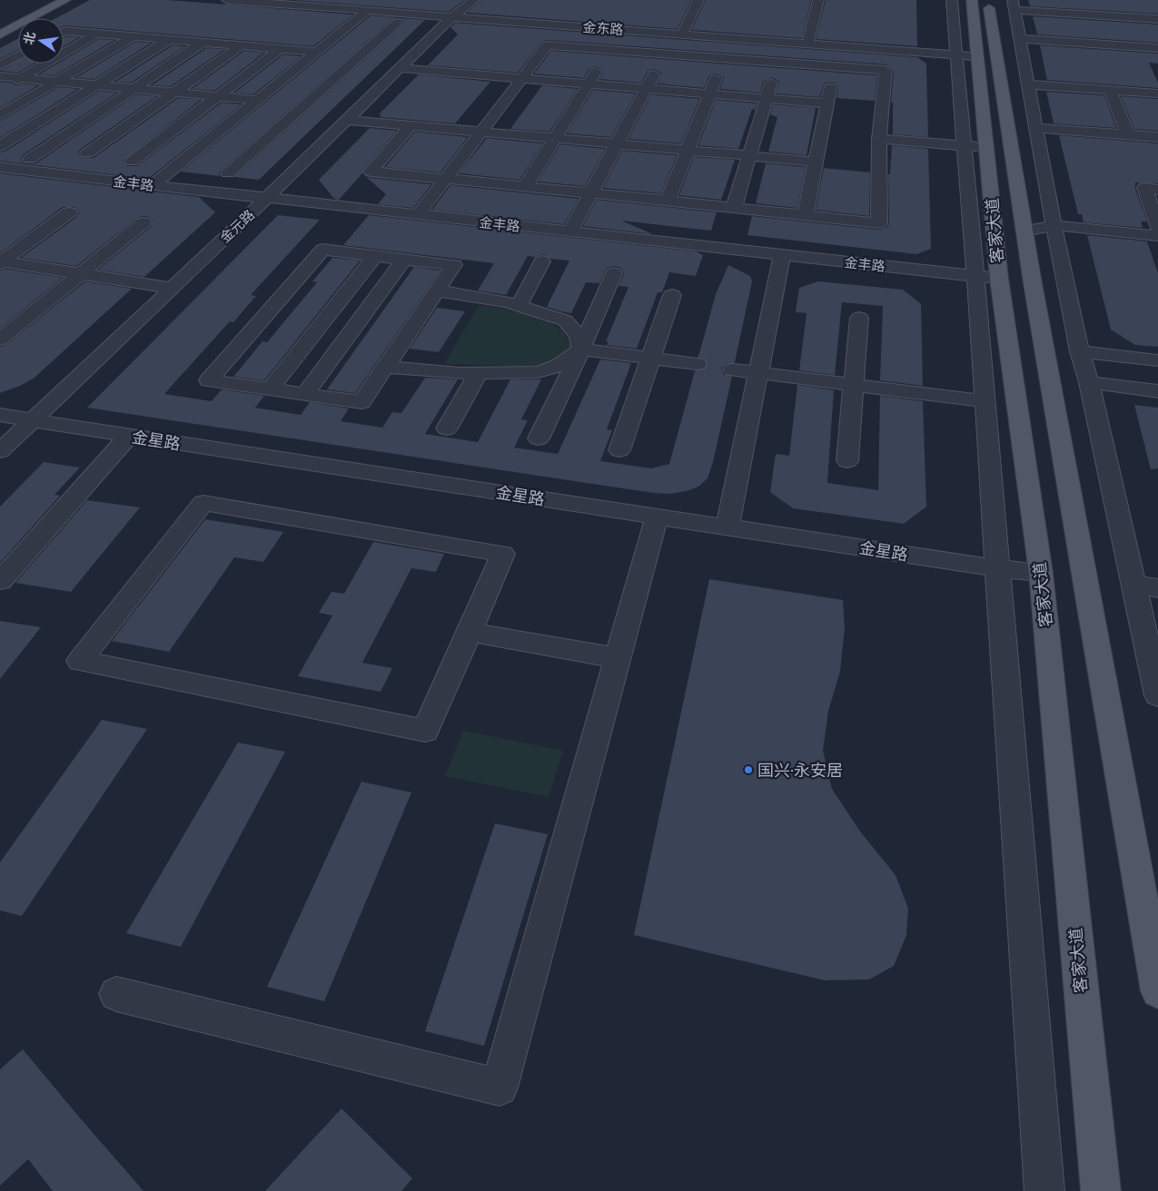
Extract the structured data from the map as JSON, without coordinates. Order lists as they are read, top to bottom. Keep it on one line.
{"streets":{"main road":["客家大道"],"street":["金东路","金丰路","金元路","金星路"]},"crossings":[["金东路","金元路"],["金丰路","金元路"],["金丰路","客家大道"],["金元路","金星路"],["客家大道","金星路"]],"places":["国兴·永安居"],"north":"left"}
